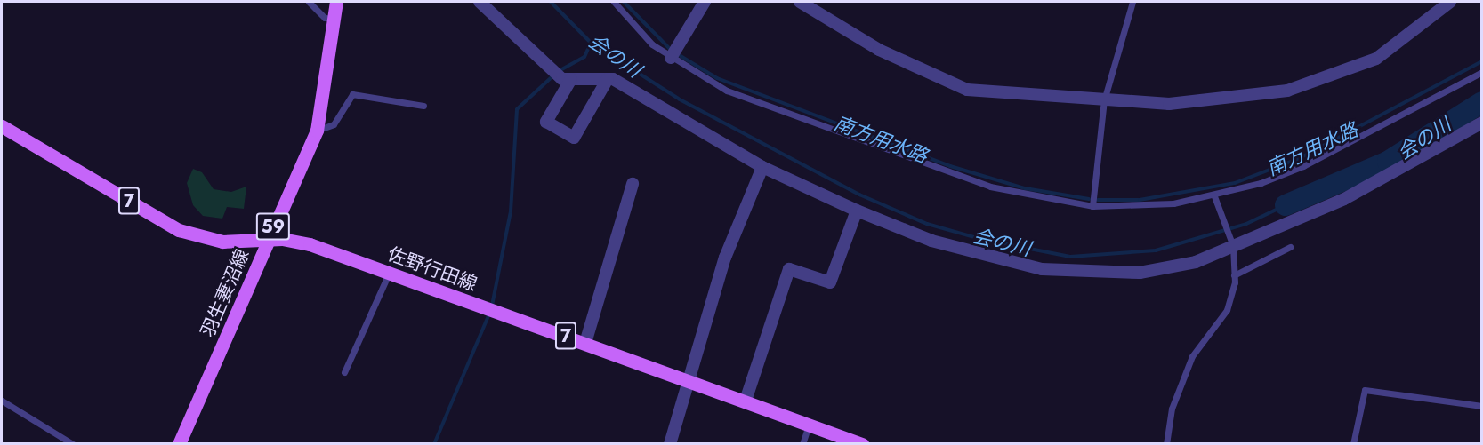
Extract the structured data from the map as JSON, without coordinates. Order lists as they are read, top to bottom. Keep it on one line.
{"streets":{"main road":["7","59","佐野行田線","羽生妻沼線"]},"crossings":[["佐野行田線","羽生妻沼線"]],"water":["会の川","南方用水路"]}
